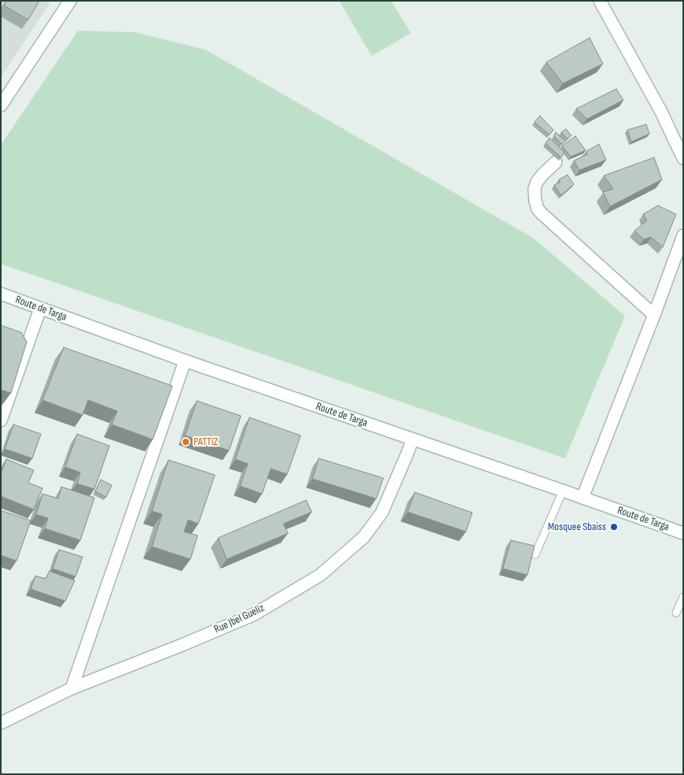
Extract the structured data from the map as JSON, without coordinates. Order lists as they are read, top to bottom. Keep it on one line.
{"streets":{"street":["Route de Targa","Rue Jbel Gueliz"]},"crossings":[["Route de Targa","Rue Jbel Gueliz"]],"places":["PATTIZ","Mosquee Sbaiss"]}
